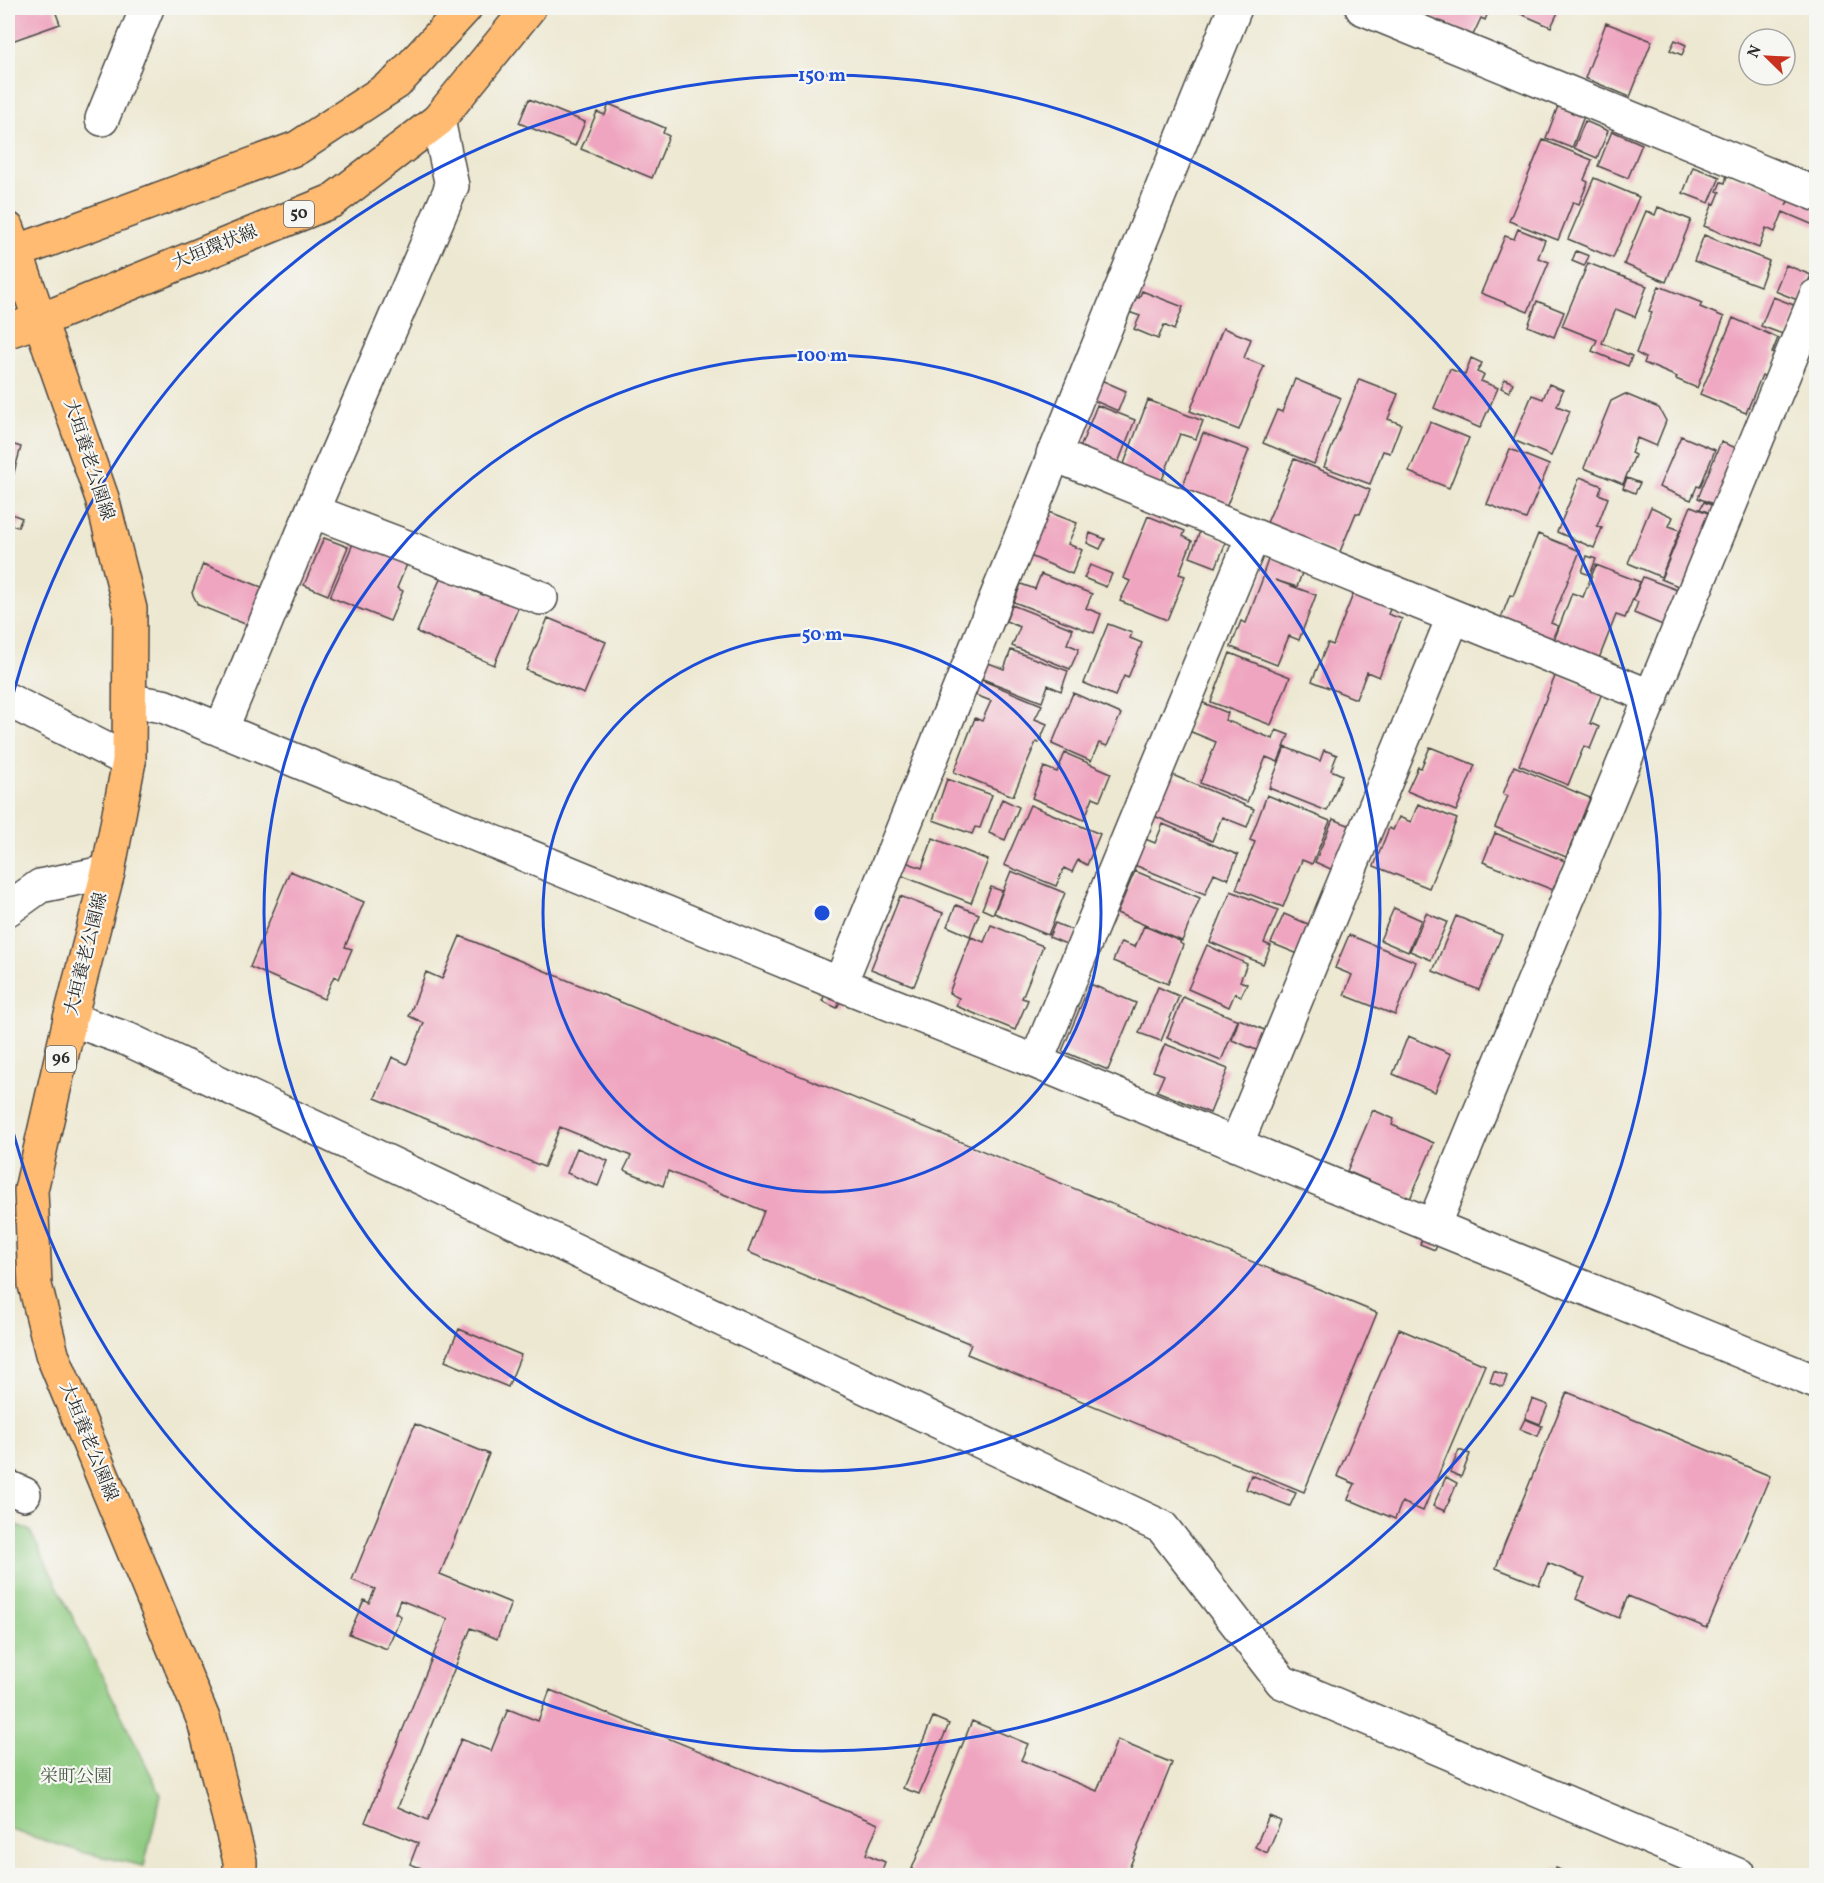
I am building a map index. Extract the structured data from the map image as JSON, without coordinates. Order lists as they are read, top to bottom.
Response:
{
  "streets": {
    "main road": [
      "50",
      "大垣環状線",
      "大垣養老公園線",
      "96"
    ]
  },
  "crossings": [
    ["大垣環状線", "大垣養老公園線"]
  ],
  "parks": ["栄町公園"],
  "north": "top left",
  "rings": ["150 m", "100 m", "50 m"]
}
